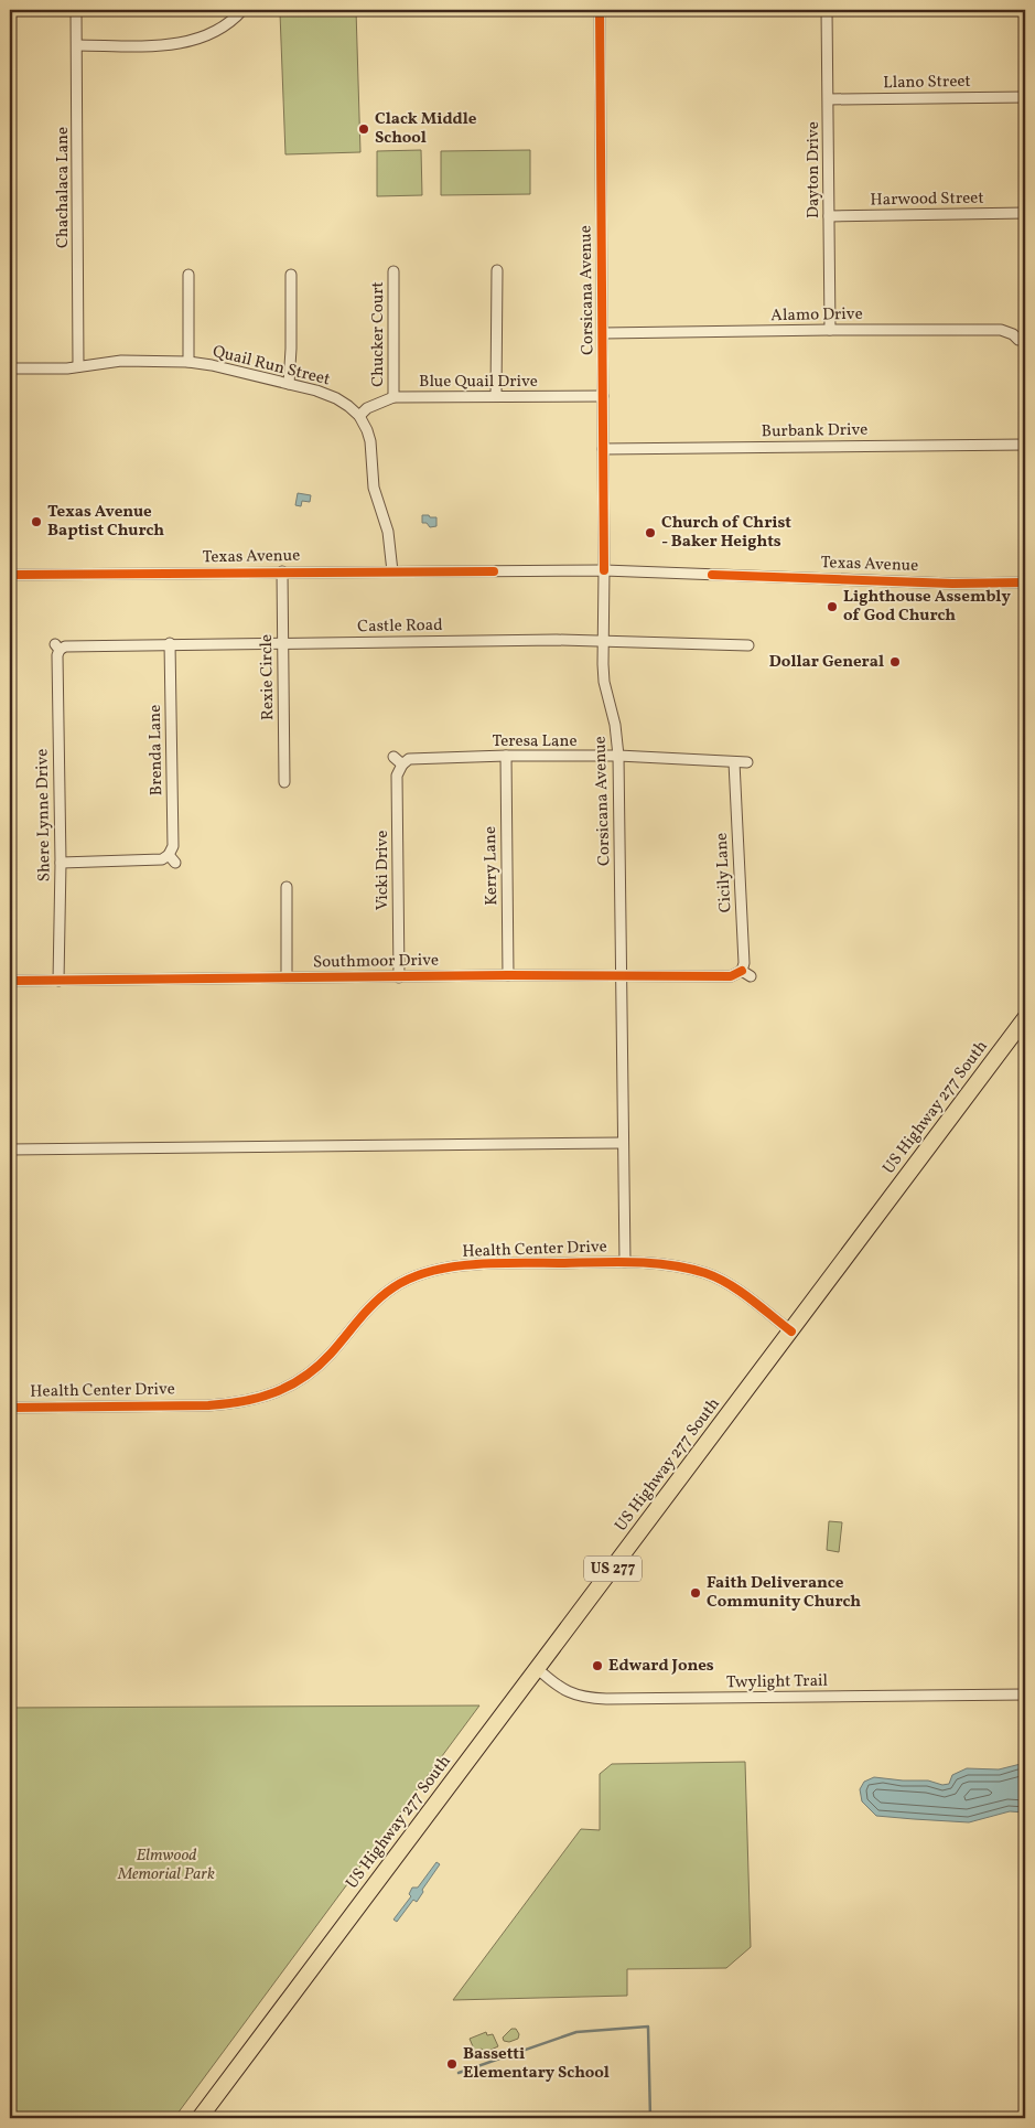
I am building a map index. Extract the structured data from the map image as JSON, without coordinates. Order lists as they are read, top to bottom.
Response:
{
  "streets": {
    "highway": ["US Highway 277 South", "US 277"],
    "street": [
      "Llano Street",
      "Dayton Drive",
      "Chachalaca Lane",
      "Harwood Street",
      "Corsicana Avenue",
      "Alamo Drive",
      "Chucker Court",
      "Quail Run Street",
      "Blue Quail Drive",
      "Burbank Drive",
      "Texas Avenue",
      "Castle Road",
      "Rexie Circle",
      "Teresa Lane",
      "Brenda Lane",
      "Shere Lynne Drive",
      "Kerry Lane",
      "Vicki Drive",
      "Cicily Lane",
      "Southmoor Drive",
      "Health Center Drive",
      "Twylight Trail"
    ]
  },
  "crossings": [
    ["Llano Street", "Dayton Drive"],
    ["Dayton Drive", "Harwood Street"],
    ["Dayton Drive", "Alamo Drive"],
    ["Chachalaca Lane", "Quail Run Street"],
    ["Corsicana Avenue", "Alamo Drive"],
    ["Corsicana Avenue", "Blue Quail Drive"],
    ["Corsicana Avenue", "Burbank Drive"],
    ["Corsicana Avenue", "Texas Avenue"],
    ["Corsicana Avenue", "Castle Road"],
    ["Corsicana Avenue", "Teresa Lane"],
    ["Corsicana Avenue", "Southmoor Drive"],
    ["Corsicana Avenue", "Health Center Drive"],
    ["Chucker Court", "Blue Quail Drive"],
    ["Quail Run Street", "Blue Quail Drive"],
    ["Quail Run Street", "Texas Avenue"],
    ["Texas Avenue", "Rexie Circle"],
    ["Castle Road", "Rexie Circle"],
    ["Castle Road", "Brenda Lane"],
    ["Castle Road", "Shere Lynne Drive"],
    ["Teresa Lane", "Kerry Lane"],
    ["Teresa Lane", "Vicki Drive"],
    ["Teresa Lane", "Cicily Lane"],
    ["Brenda Lane", "Shere Lynne Drive"],
    ["Shere Lynne Drive", "Southmoor Drive"],
    ["Kerry Lane", "Southmoor Drive"],
    ["Vicki Drive", "Southmoor Drive"],
    ["Cicily Lane", "Southmoor Drive"],
    ["US Highway 277 South", "Health Center Drive"],
    ["US Highway 277 South", "Twylight Trail"]
  ],
  "parks": ["Elmwood Memorial Park"],
  "places": [
    "Clack Middle School",
    "Texas Avenue Baptist Church",
    "Church of Christ - Baker Heights",
    "Lighthouse Assembly of God Church",
    "Dollar General",
    "Faith Deliverance Community Church",
    "Edward Jones",
    "Bassetti Elementary School"
  ]
}
